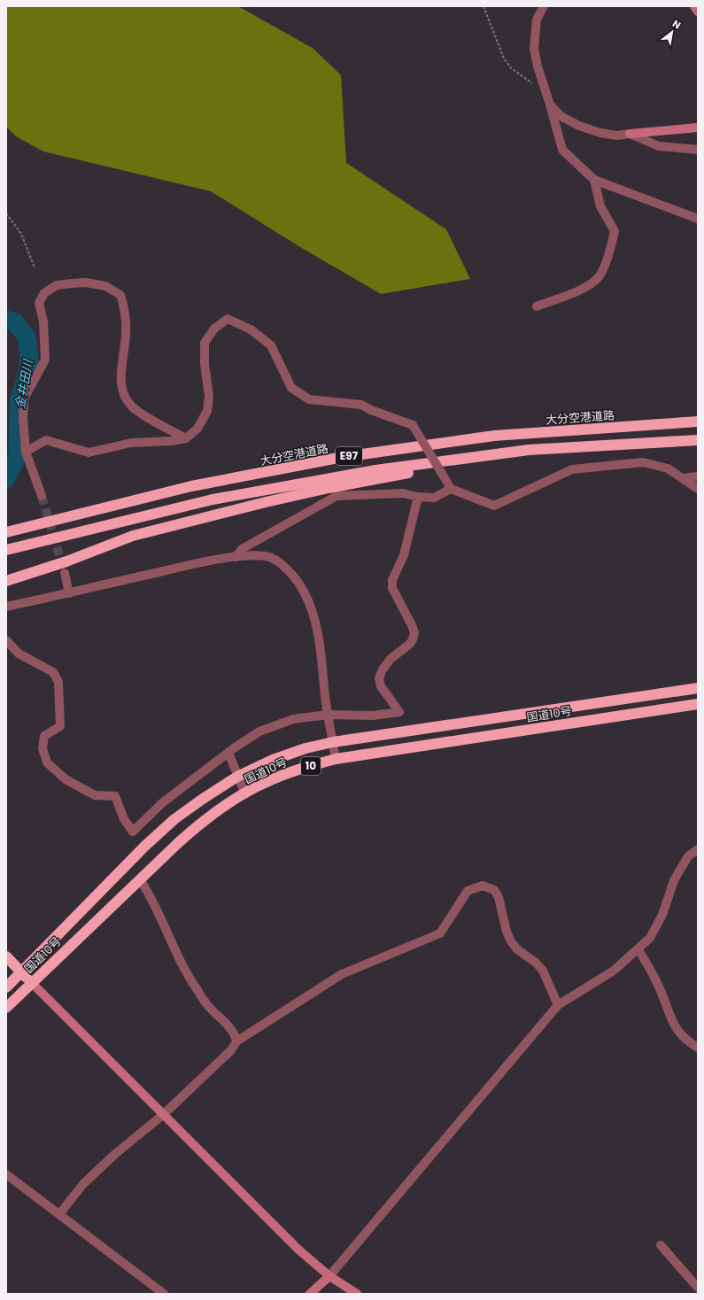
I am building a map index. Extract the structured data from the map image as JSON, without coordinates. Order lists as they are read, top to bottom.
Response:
{
  "streets": {
    "highway": [
      "大分空港道路",
      "E97",
      "国道10号",
      "10"
    ]
  },
  "water": ["金井田川"],
  "north": "top right"
}
